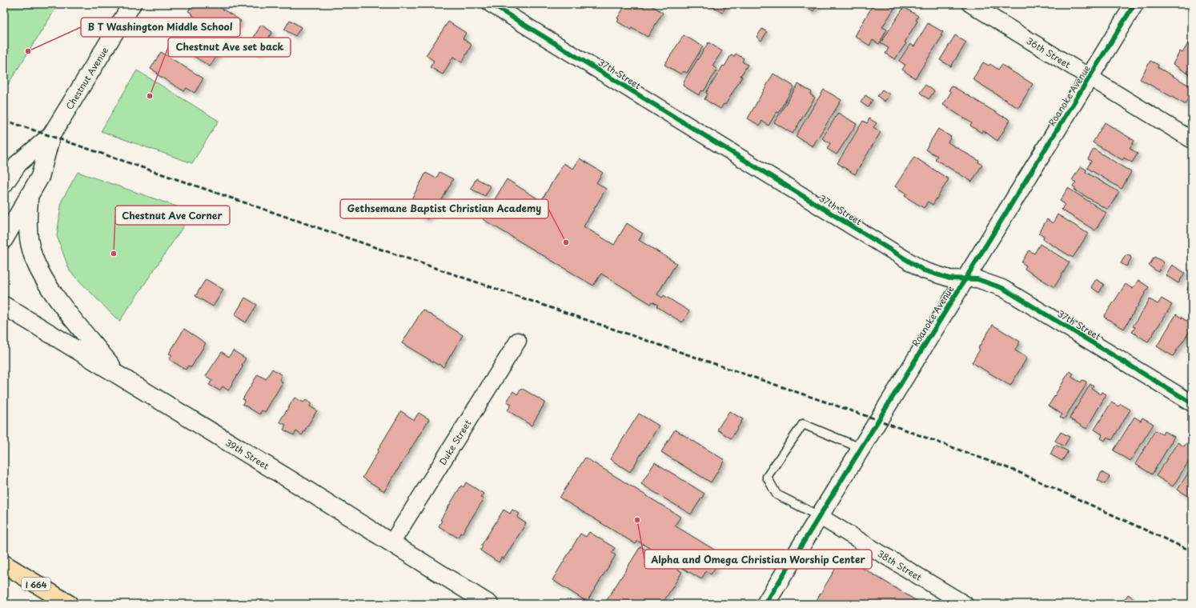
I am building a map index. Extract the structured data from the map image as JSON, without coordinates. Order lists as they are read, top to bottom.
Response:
{
  "streets": {
    "highway": ["I 664"],
    "main road": ["Chestnut Avenue", "Roanoke Avenue", "39th Street"],
    "street": [
      "36th Street",
      "37th Street",
      "Duke Street",
      "38th Street"
    ]
  },
  "crossings": [
    ["36th Street", "Roanoke Avenue"],
    ["37th Street", "Roanoke Avenue"],
    ["Roanoke Avenue", "38th Street"],
    ["Duke Street", "39th Street"]
  ],
  "places": [
    "B T Washington Middle School",
    "Chestnut Ave set back",
    "Gethsemane Baptist Christian Academy",
    "Chestnut Ave Corner",
    "Alpha and Omega Christian Worship Center"
  ]
}
